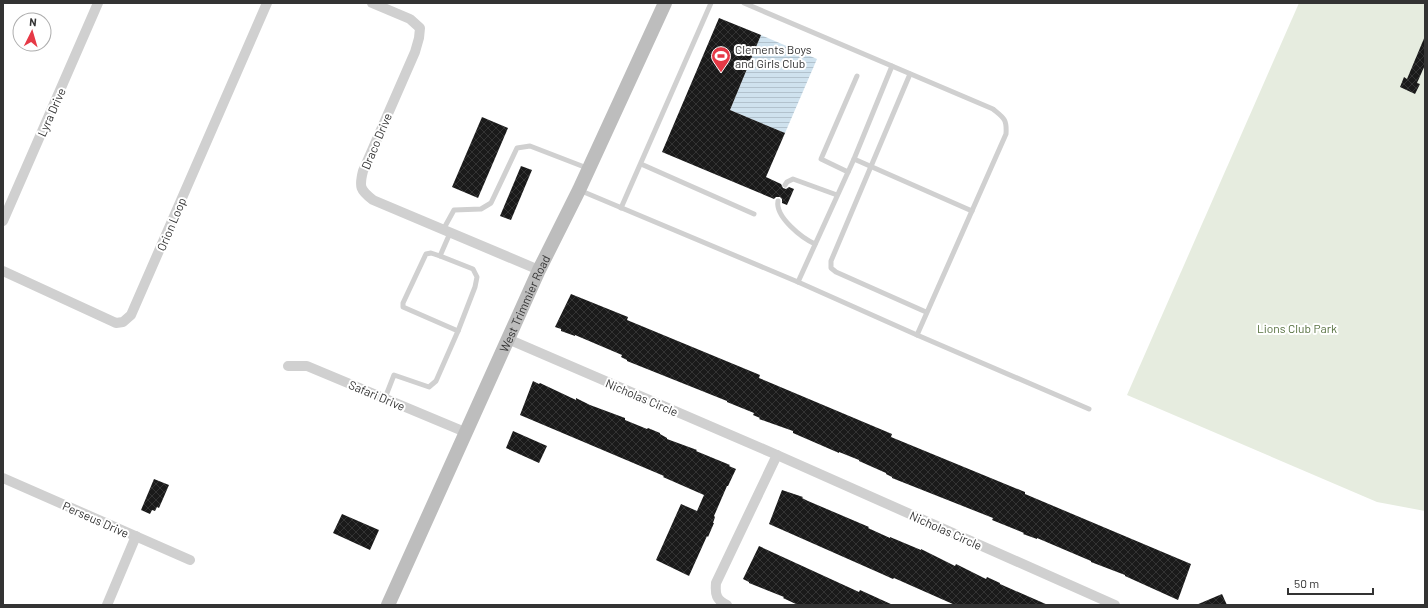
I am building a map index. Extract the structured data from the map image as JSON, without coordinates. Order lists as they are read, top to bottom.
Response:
{
  "streets": {
    "main road": ["West Trimmier Road"],
    "street": [
      "Lyra Drive",
      "Draco Drive",
      "Orion Loop",
      "Safari Drive",
      "Nicholas Circle",
      "Perseus Drive"
    ]
  },
  "crossings": [
    ["Draco Drive", "West Trimmier Road"],
    ["West Trimmier Road", "Safari Drive"],
    ["West Trimmier Road", "Nicholas Circle"]
  ],
  "parks": ["Lions Club Park"],
  "places": {
    "sports": ["Clements Boys and Girls Club"]
  },
  "scale_bar": "50 m",
  "north": "top"
}
